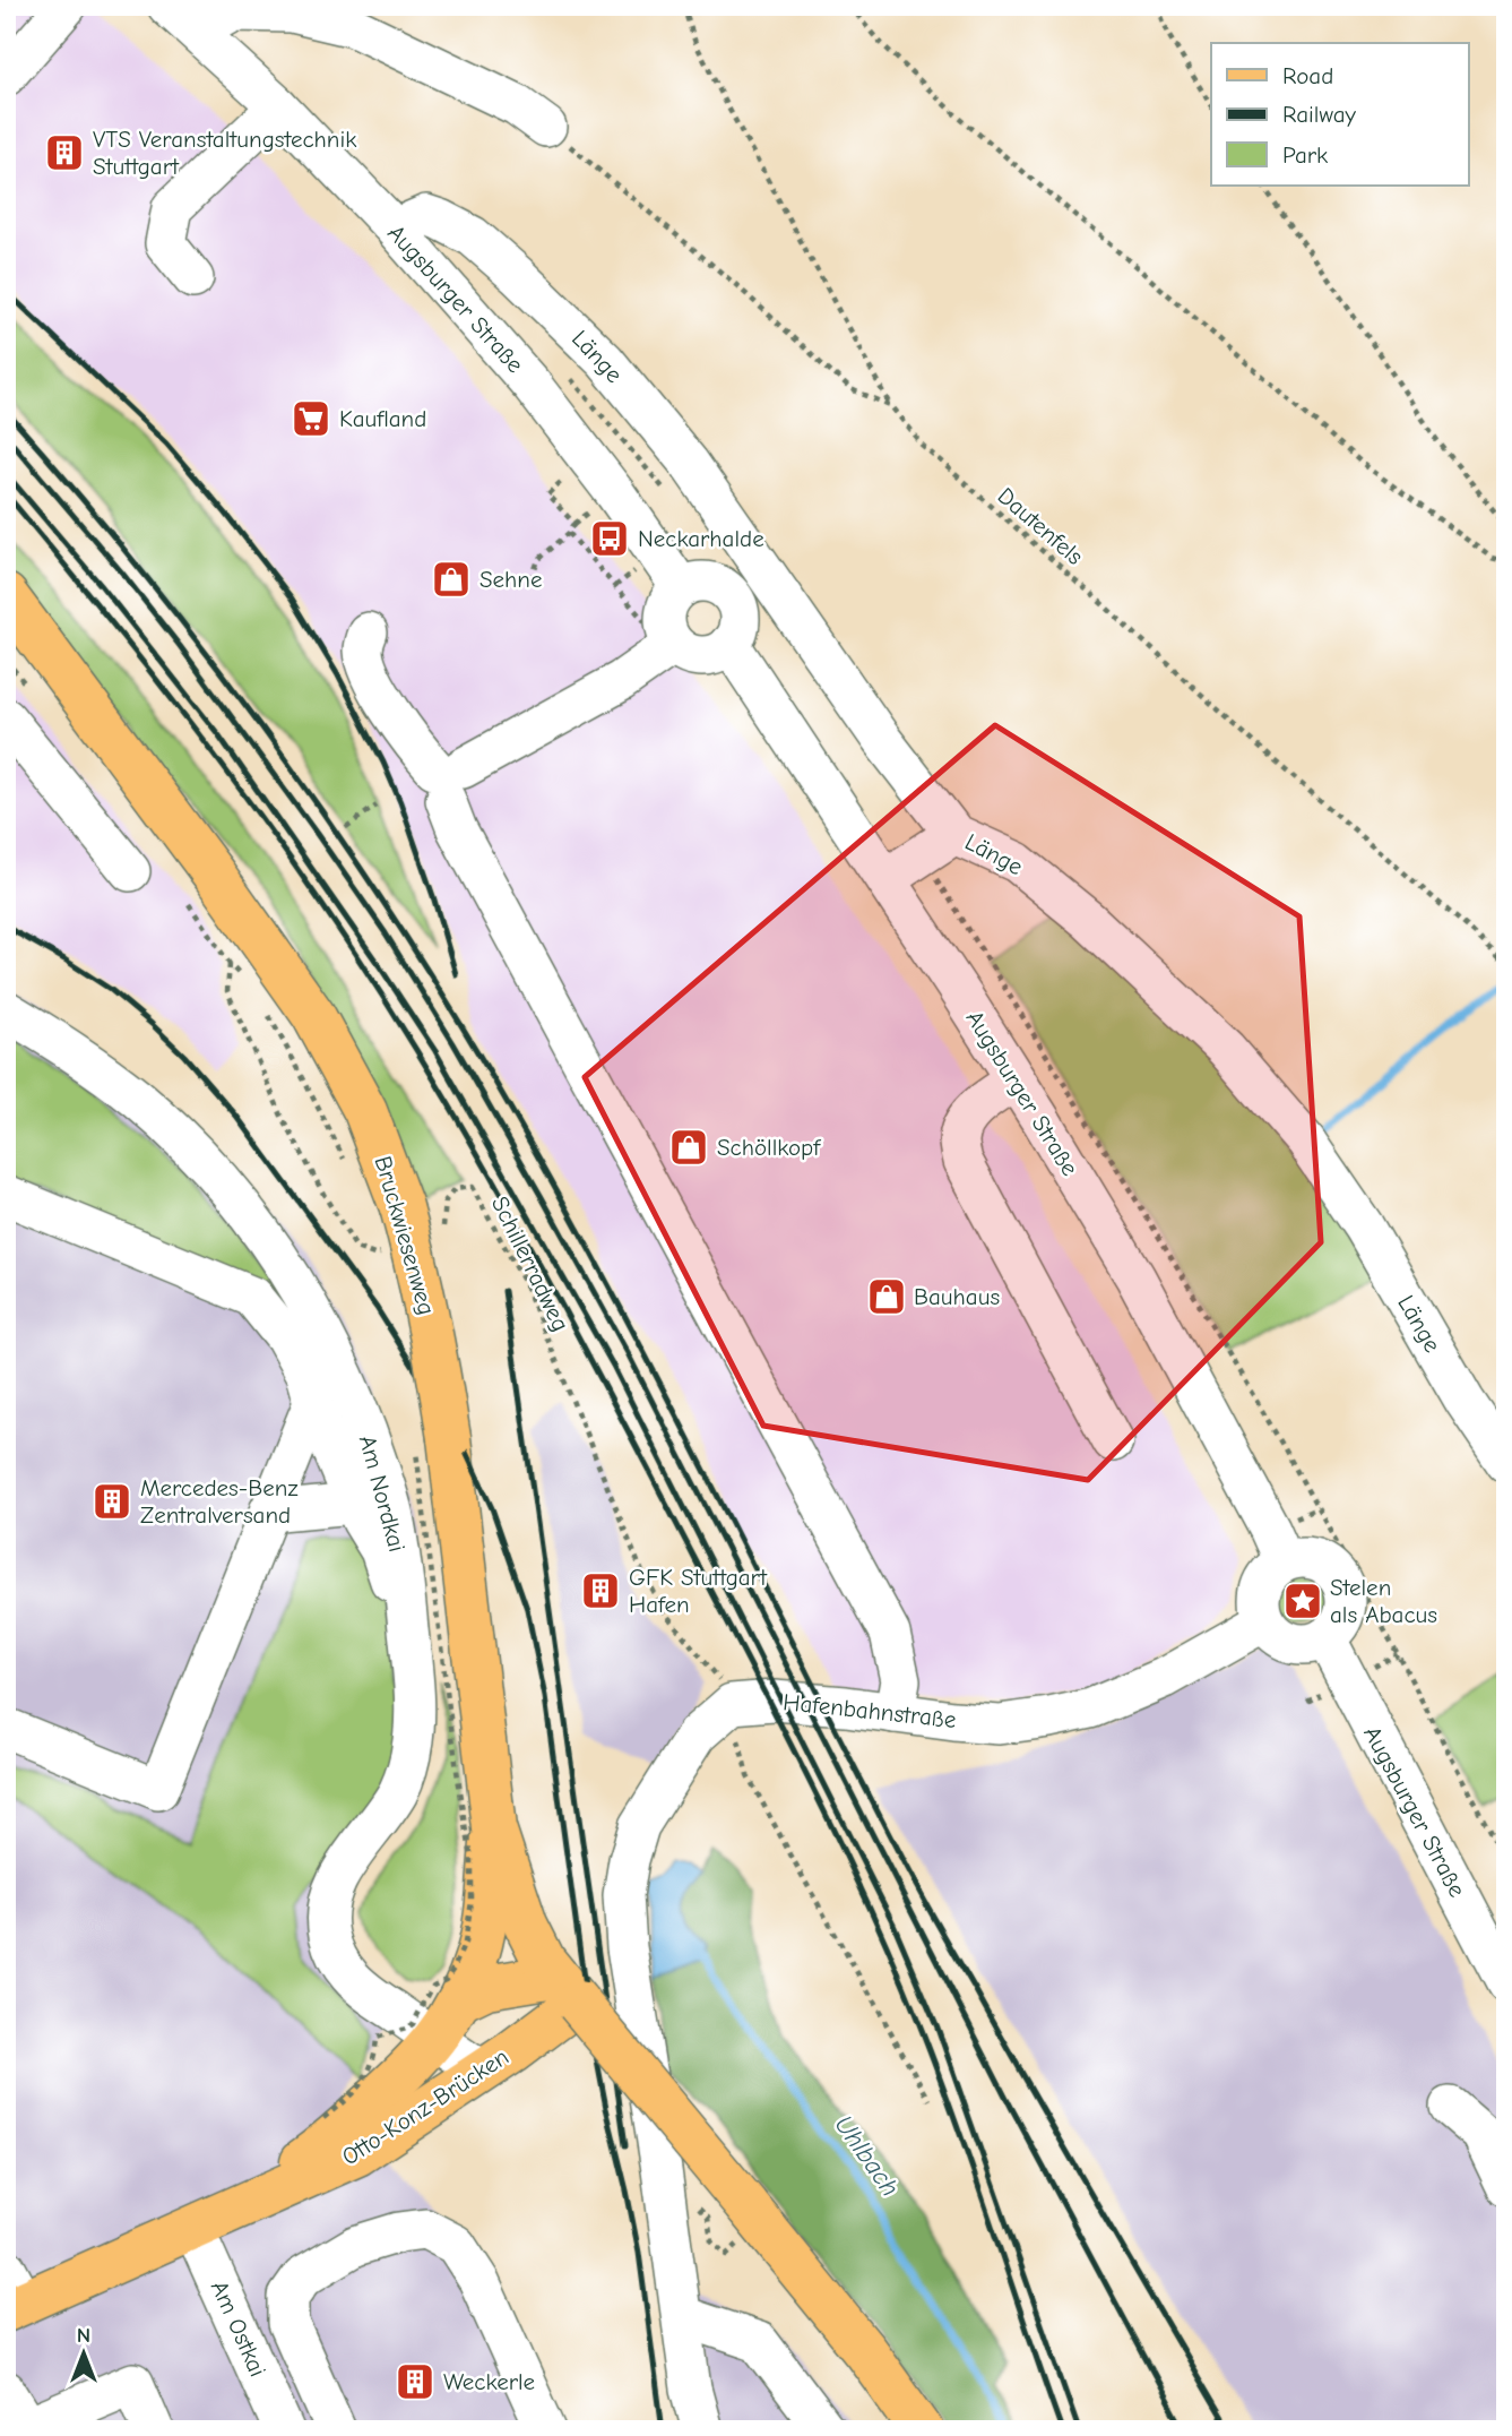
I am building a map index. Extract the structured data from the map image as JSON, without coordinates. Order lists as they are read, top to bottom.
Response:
{
  "streets": {
    "main road": ["Bruckwiesenweg", "Otto-Konz-Brücken"],
    "street": [
      "Augsburger Straße",
      "Länge",
      "Am Nordkai",
      "Hafenbahnstraße",
      "Am Ostkai"
    ],
    "path": ["Dautenfels", "Schillerradweg"]
  },
  "crossings": [
    ["Augsburger Straße", "Länge"],
    ["Augsburger Straße", "Hafenbahnstraße"],
    ["Bruckwiesenweg", "Otto-Konz-Brücken"],
    ["Am Nordkai", "Otto-Konz-Brücken"],
    ["Otto-Konz-Brücken", "Am Ostkai"]
  ],
  "water": ["Uhlbach"],
  "places": {
    "building": [
      "VTS Veranstaltungstechnik Stuttgart",
      "Mercedes-Benz Zentralversand",
      "GFK Stuttgart Hafen",
      "Weckerle"
    ],
    "supermarket": ["Kaufland"],
    "bus stop": ["Neckarhalde"],
    "shop": ["Sehne", "Schöllkopf", "Bauhaus"],
    "place": ["Stelen als Abacus"]
  },
  "legend": ["Road", "Railway", "Park"],
  "north": "top"
}
